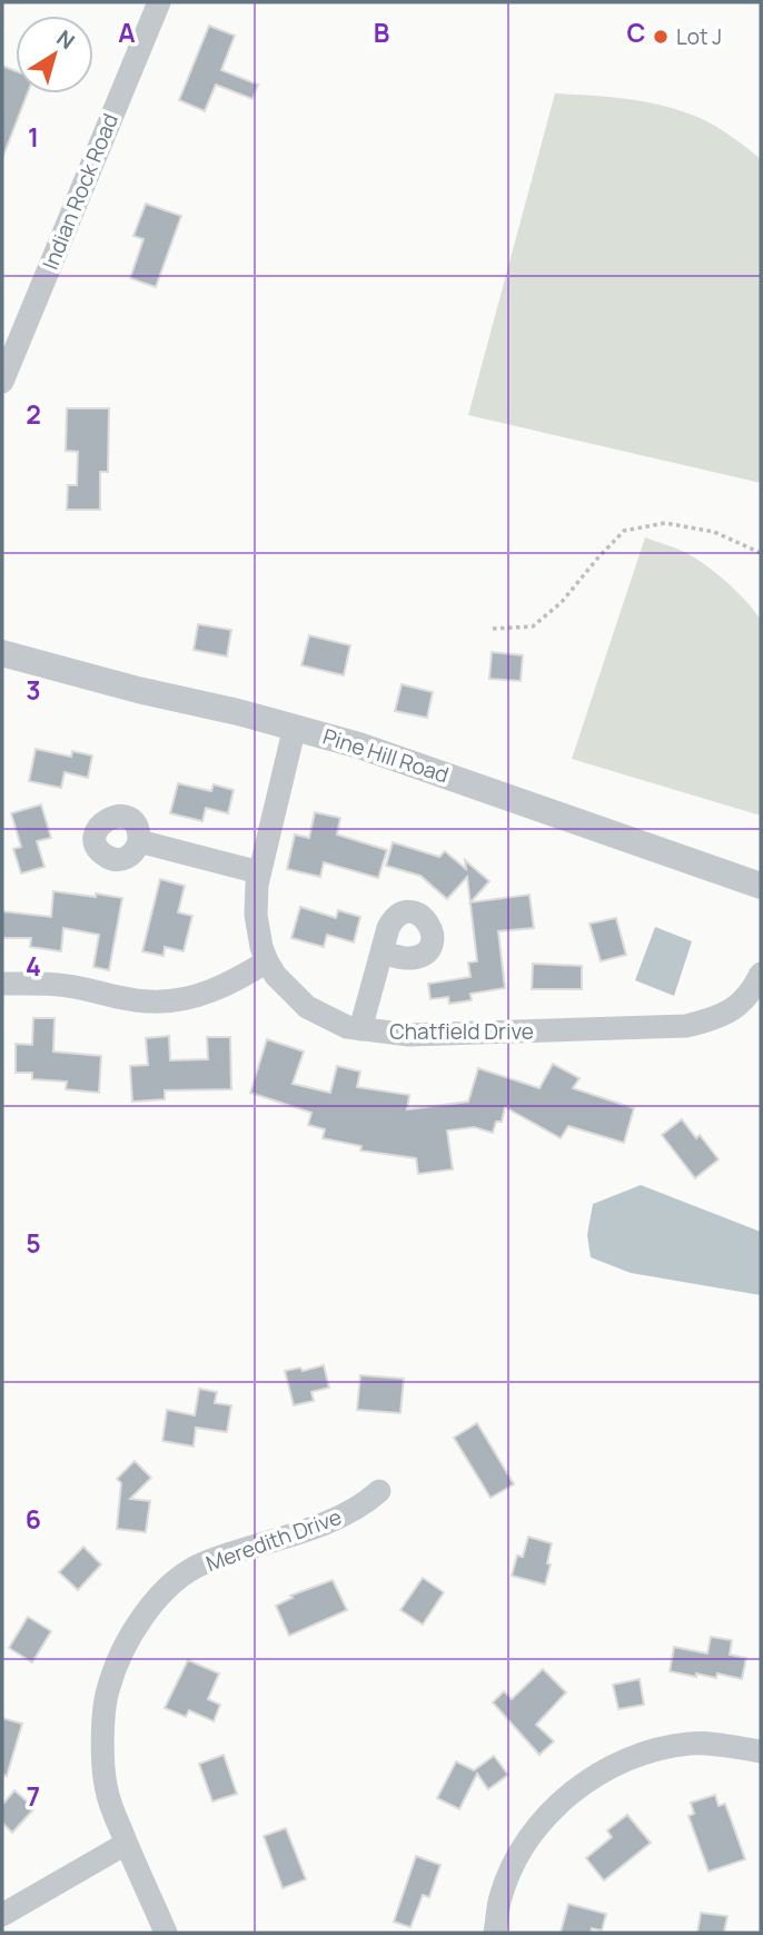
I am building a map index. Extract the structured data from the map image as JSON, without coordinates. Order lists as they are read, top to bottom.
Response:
{
  "streets": {
    "street": [
      "Indian Rock Road",
      "Pine Hill Road",
      "Chatfield Drive",
      "Meredith Drive"
    ]
  },
  "crossings": [
    ["Pine Hill Road", "Chatfield Drive"]
  ],
  "places": ["Lot J"],
  "north": "top right",
  "grid": {
    "columns": ["A", "B", "C"],
    "rows": [
      "1",
      "2",
      "3",
      "4",
      "5",
      "6",
      "7"
    ]
  }
}
